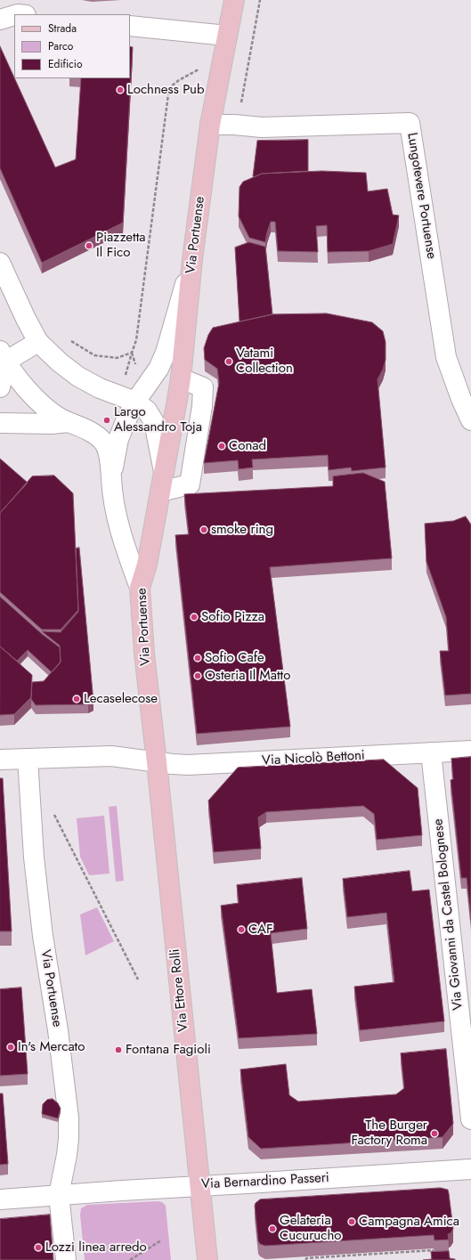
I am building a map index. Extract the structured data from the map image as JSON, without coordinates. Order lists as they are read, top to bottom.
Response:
{
  "streets": {
    "main road": ["Via Portuense", "Via Ettore Rolli"],
    "street": [
      "Lungotevere Portuense",
      "Via Nicolò Bettoni",
      "Via Giovanni da Castel Bolognese",
      "Via Bernardino Passeri"
    ]
  },
  "crossings": [
    ["Lungotevere Portuense", "Via Portuense"],
    ["Via Portuense", "Via Nicolò Bettoni"],
    ["Via Portuense", "Via Ettore Rolli"],
    ["Via Portuense", "Via Bernardino Passeri"],
    ["Via Nicolò Bettoni", "Via Giovanni da Castel Bolognese"],
    ["Via Nicolò Bettoni", "Via Ettore Rolli"],
    ["Via Ettore Rolli", "Via Bernardino Passeri"]
  ],
  "places": [
    "Lochness Pub",
    "Piazzetta Il Fico",
    "Vatami Collection",
    "Largo Alessandro Toja",
    "Conad",
    "smoke ring",
    "Sofio Pizza",
    "Sofio Cafe",
    "Osteria Il Matto",
    "Lecaselecose",
    "CAF",
    "In's Mercato",
    "Fontana Fagioli",
    "The Burger Factory Roma",
    "Campagna Amica",
    "Gelateria Cucurucho",
    "Lozzi linea arredo"
  ],
  "legend": ["Strada", "Parco", "Edificio"]
}
